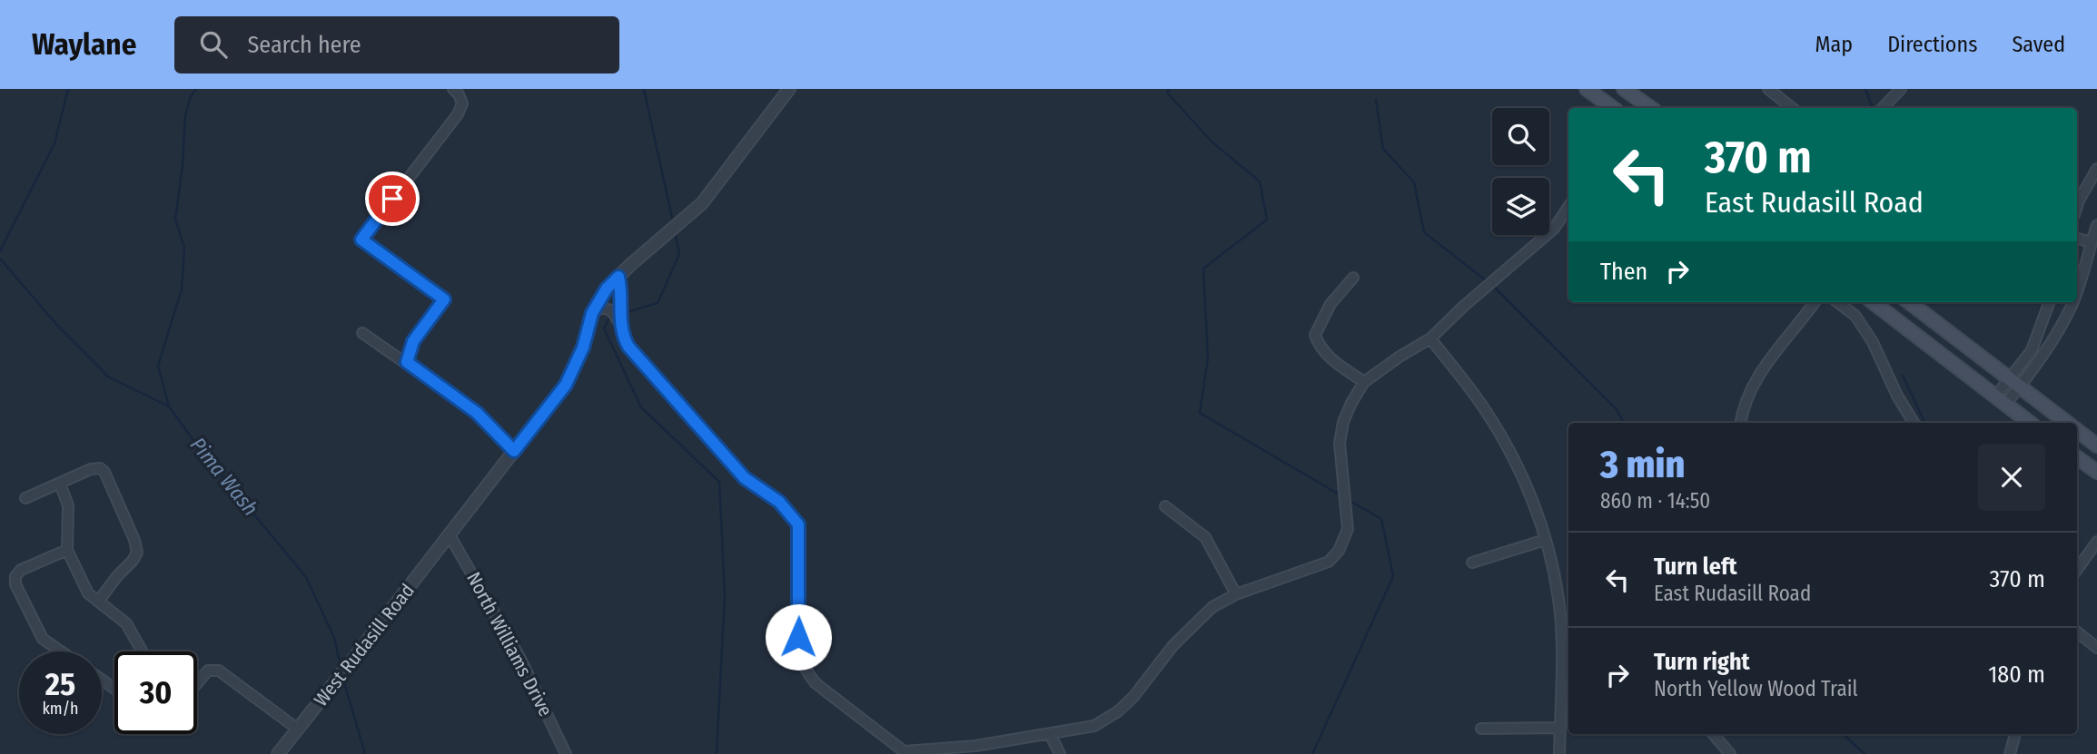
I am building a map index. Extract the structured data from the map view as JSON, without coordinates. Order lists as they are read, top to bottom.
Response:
{
  "streets": {
    "street": ["North Williams Drive", "West Rudasill Road"]
  },
  "crossings": [
    ["North Williams Drive", "West Rudasill Road"]
  ],
  "water": ["Pima Wash"],
  "page": {
    "header": "Waylane",
    "search": "Search here",
    "nav": ["Map", "Directions", "Saved"],
    "turn": ["370 m", "East Rudasill Road"],
    "then": "Then",
    "heading": ["3 min", "860 m · 14:50"],
    "list": [
      {
        "name": "Turn left",
        "note": "East Rudasill Road",
        "value": "370 m"
      },
      {
        "name": "Turn right",
        "note": "North Yellow Wood Trail",
        "value": "180 m"
      }
    ],
    "speed": "25 km/h",
    "limit": "30"
  }
}
